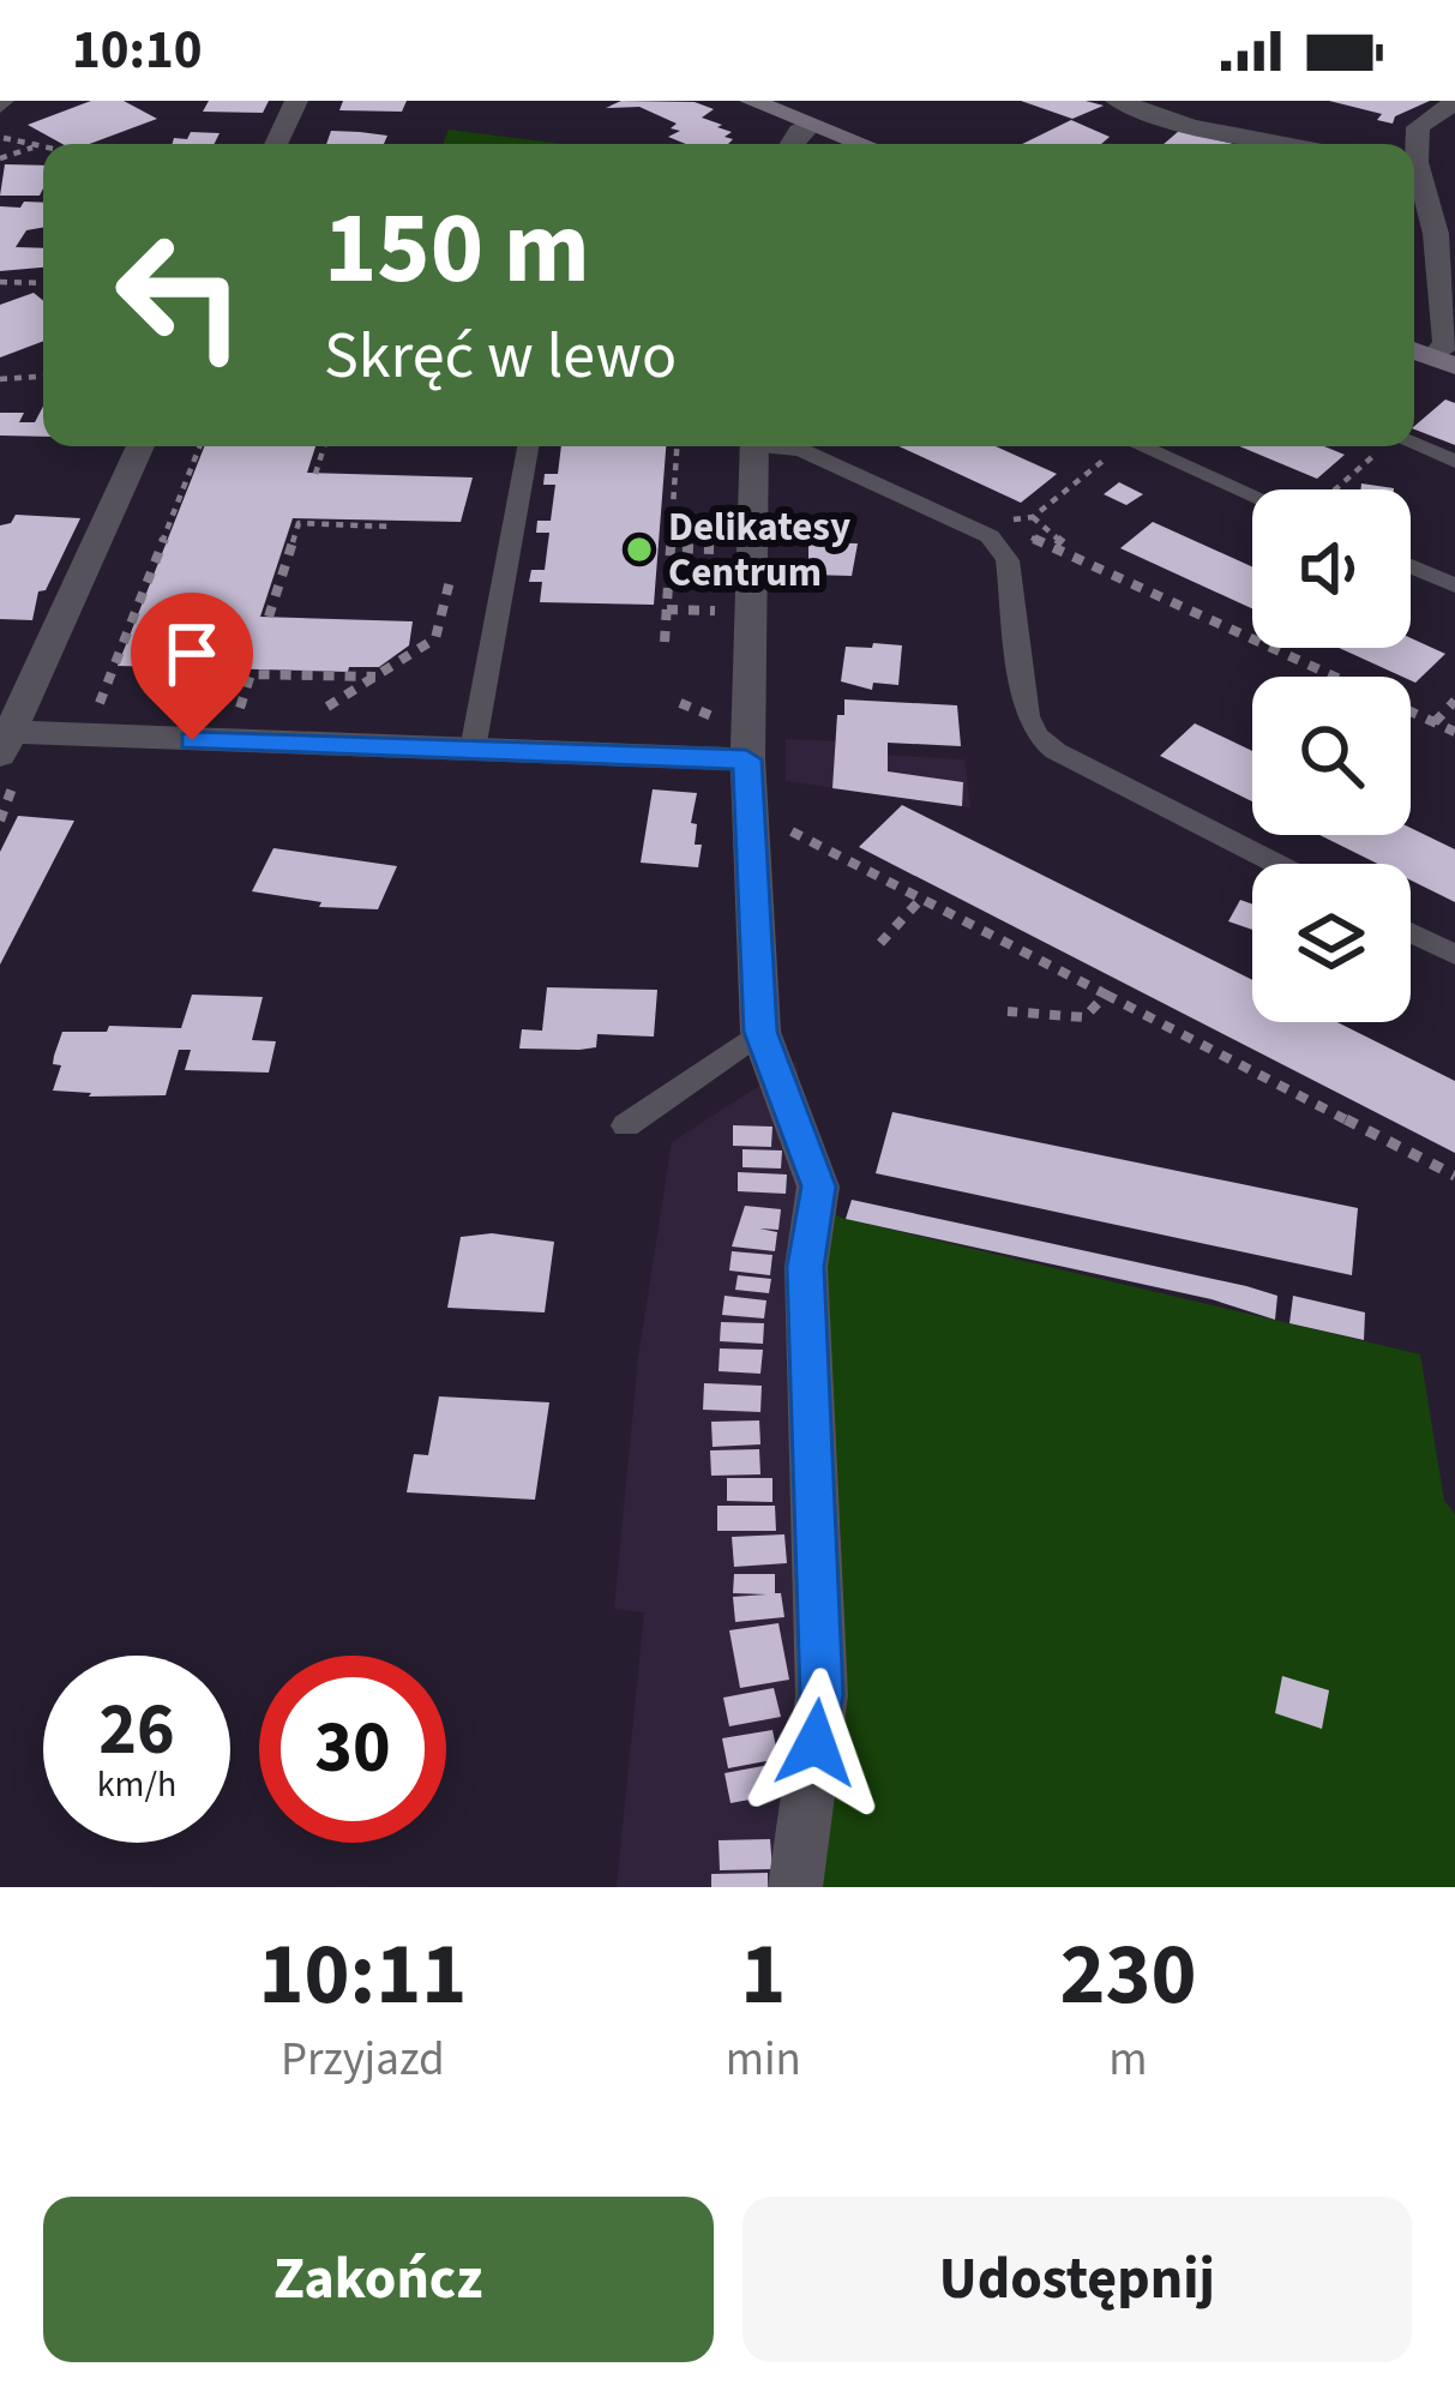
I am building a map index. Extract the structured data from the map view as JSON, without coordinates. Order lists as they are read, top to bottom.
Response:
{
  "places": ["Delikatesy Centrum"],
  "page": {
    "status": "10:10",
    "turn": ["150 m", "Skręć w lewo"],
    "speed": "26 km/h",
    "limit": "30",
    "eta": [
      "10:11",
      "Przyjazd",
      "1",
      "min",
      "230",
      "m"
    ],
    "buttons": ["Zakończ", "Udostępnij"]
  }
}
